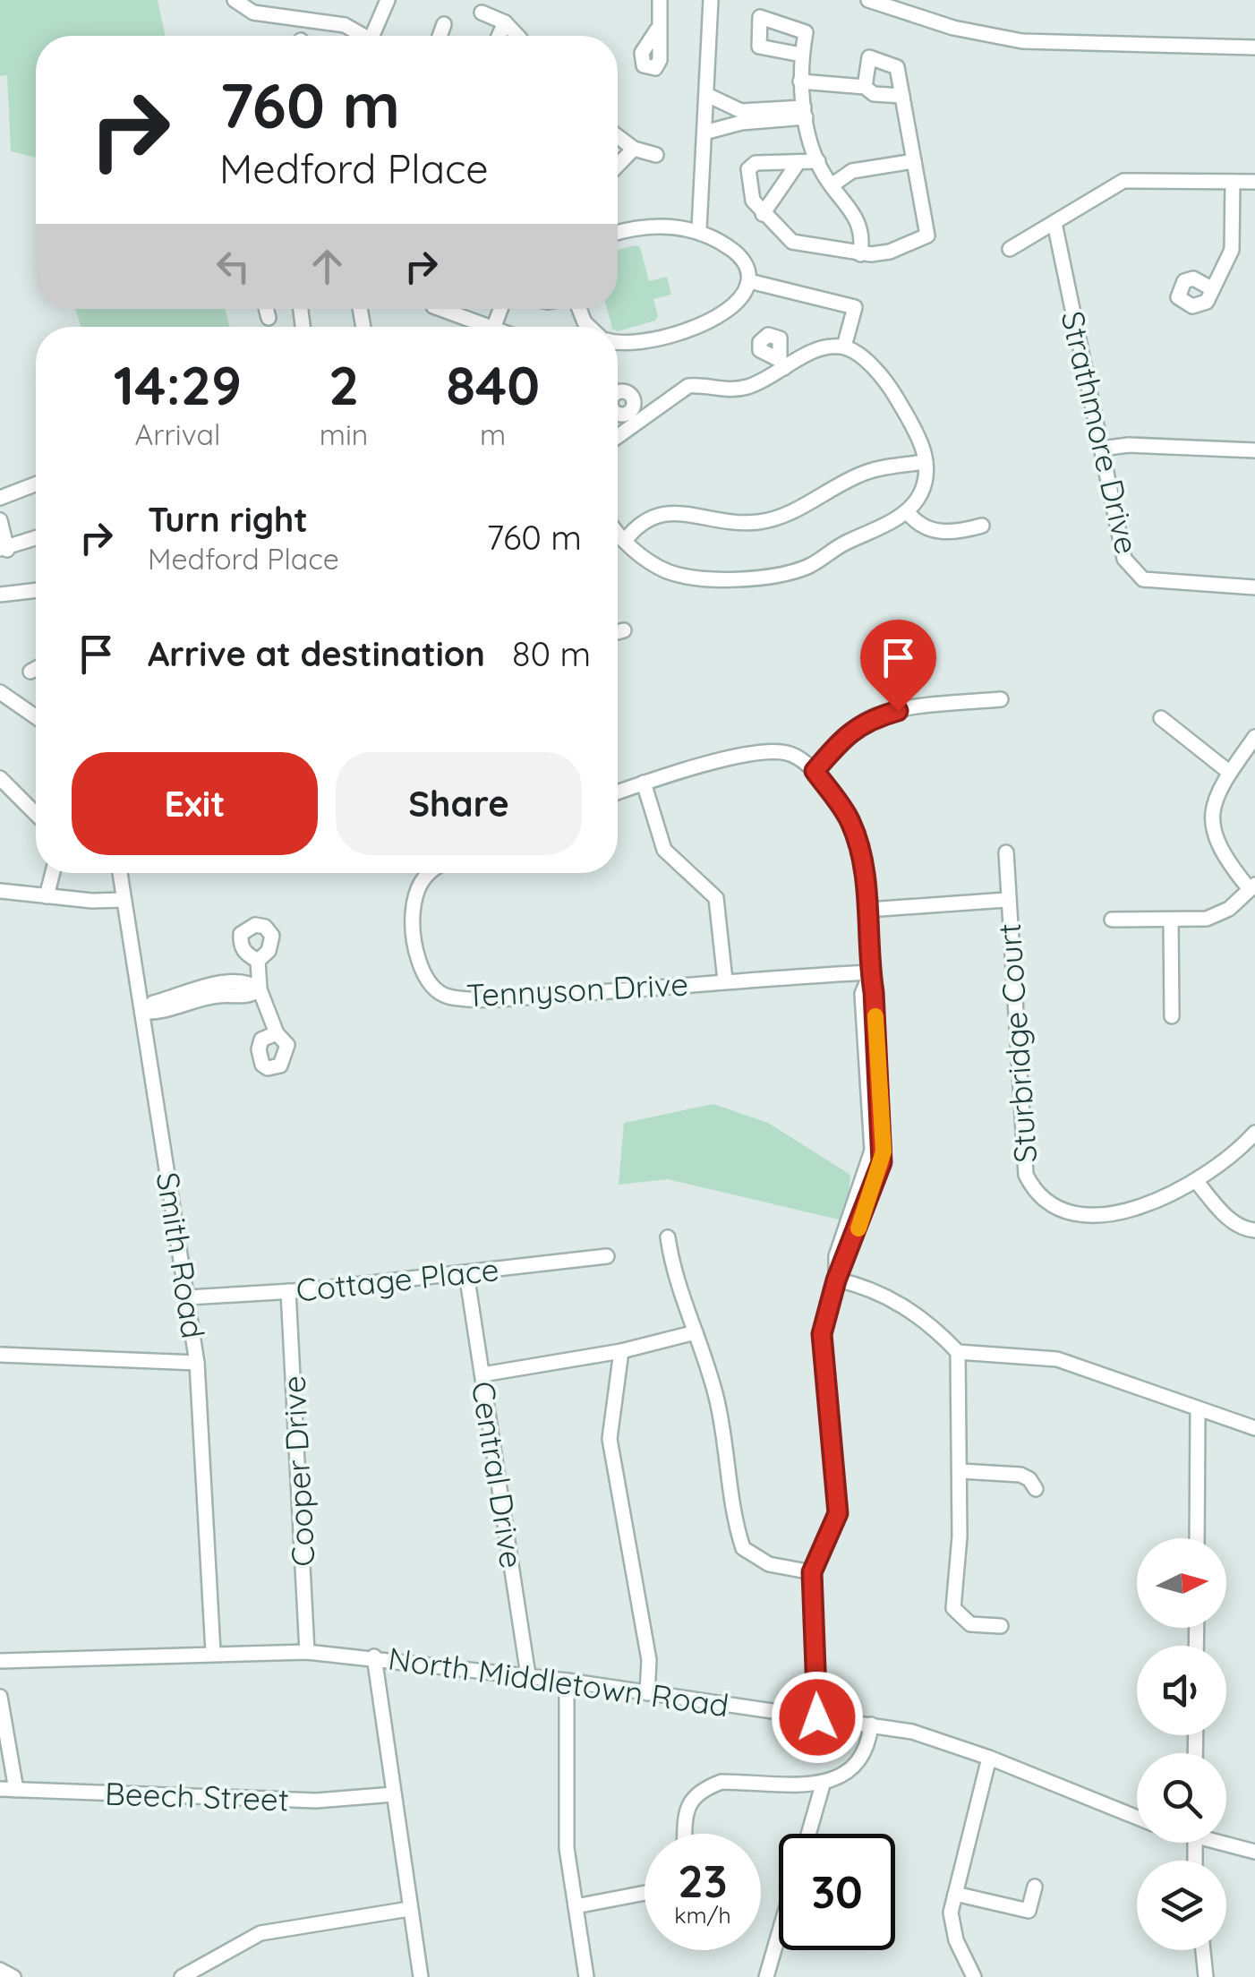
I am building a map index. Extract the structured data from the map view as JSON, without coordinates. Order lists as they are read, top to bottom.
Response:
{
  "streets": {
    "street": [
      "Strathmore Drive",
      "Tennyson Drive",
      "Sturbridge Court",
      "Smith Road",
      "Cottage Place",
      "Cooper Drive",
      "Central Drive",
      "North Middletown Road",
      "Beech Street"
    ]
  },
  "crossings": [
    ["Smith Road", "Cottage Place"],
    ["Smith Road", "North Middletown Road"],
    ["Cottage Place", "Cooper Drive"],
    ["Cottage Place", "Central Drive"],
    ["Cooper Drive", "North Middletown Road"],
    ["Central Drive", "North Middletown Road"]
  ],
  "north": "right",
  "page": {
    "turn": ["760 m", "Medford Place"],
    "eta": [
      "14:29",
      "Arrival",
      "2",
      "min",
      "840",
      "m"
    ],
    "list": [
      {
        "name": "Turn right",
        "note": "Medford Place",
        "value": "760 m"
      },
      {
        "name": "Arrive at destination",
        "value": "80 m"
      }
    ],
    "buttons": ["Exit", "Share"],
    "speed": "23 km/h",
    "limit": "30"
  }
}
